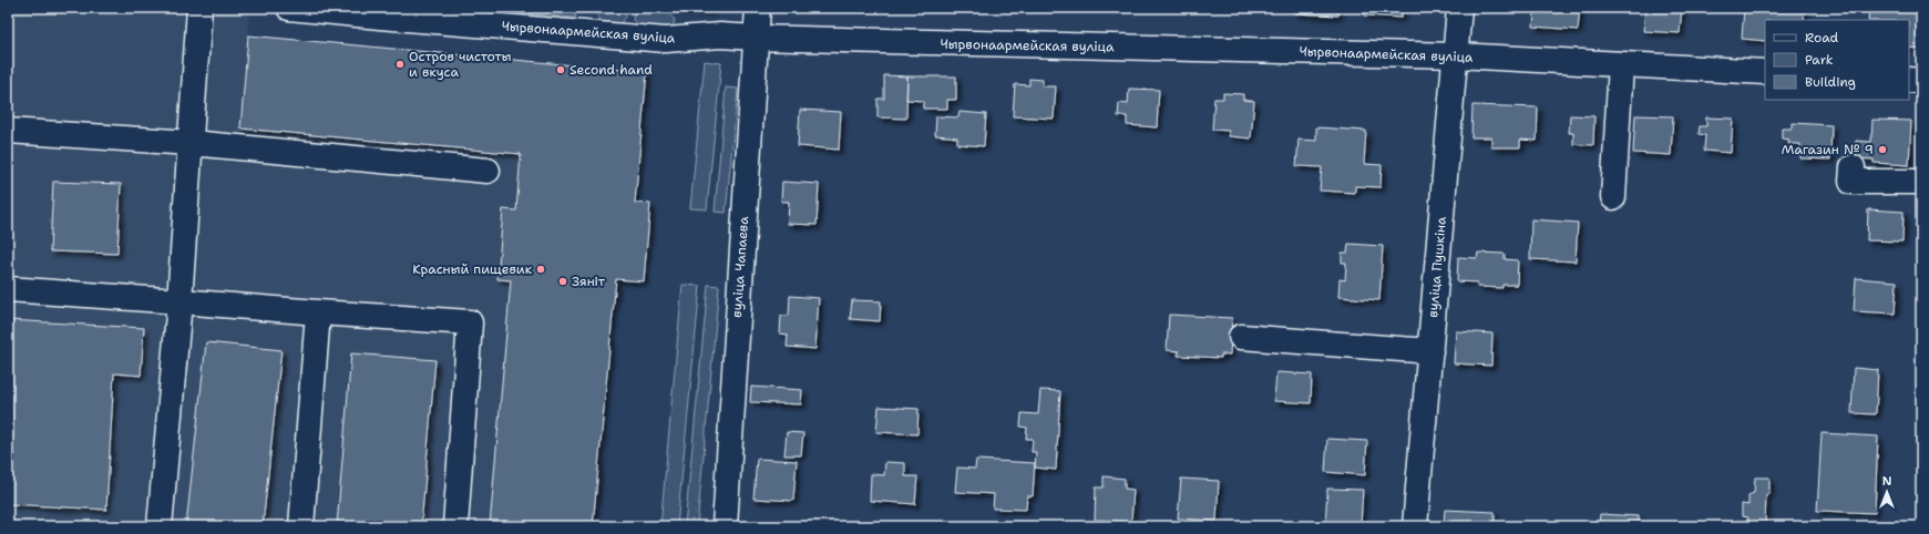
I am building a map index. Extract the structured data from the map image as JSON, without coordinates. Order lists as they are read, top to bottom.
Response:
{
  "streets": {
    "main road": ["Чырвонаармейская вуліца", "вуліца Чапаева", "вуліца Пушкіна"]
  },
  "crossings": [
    ["Чырвонаармейская вуліца", "вуліца Чапаева"],
    ["Чырвонаармейская вуліца", "вуліца Пушкіна"]
  ],
  "places": [
    "Остров чистоты и вкуса",
    "Second hand",
    "Магазин № 9",
    "Красный пищевик",
    "Зяніт"
  ],
  "legend": ["Road", "Park", "Building"],
  "north": "top"
}
